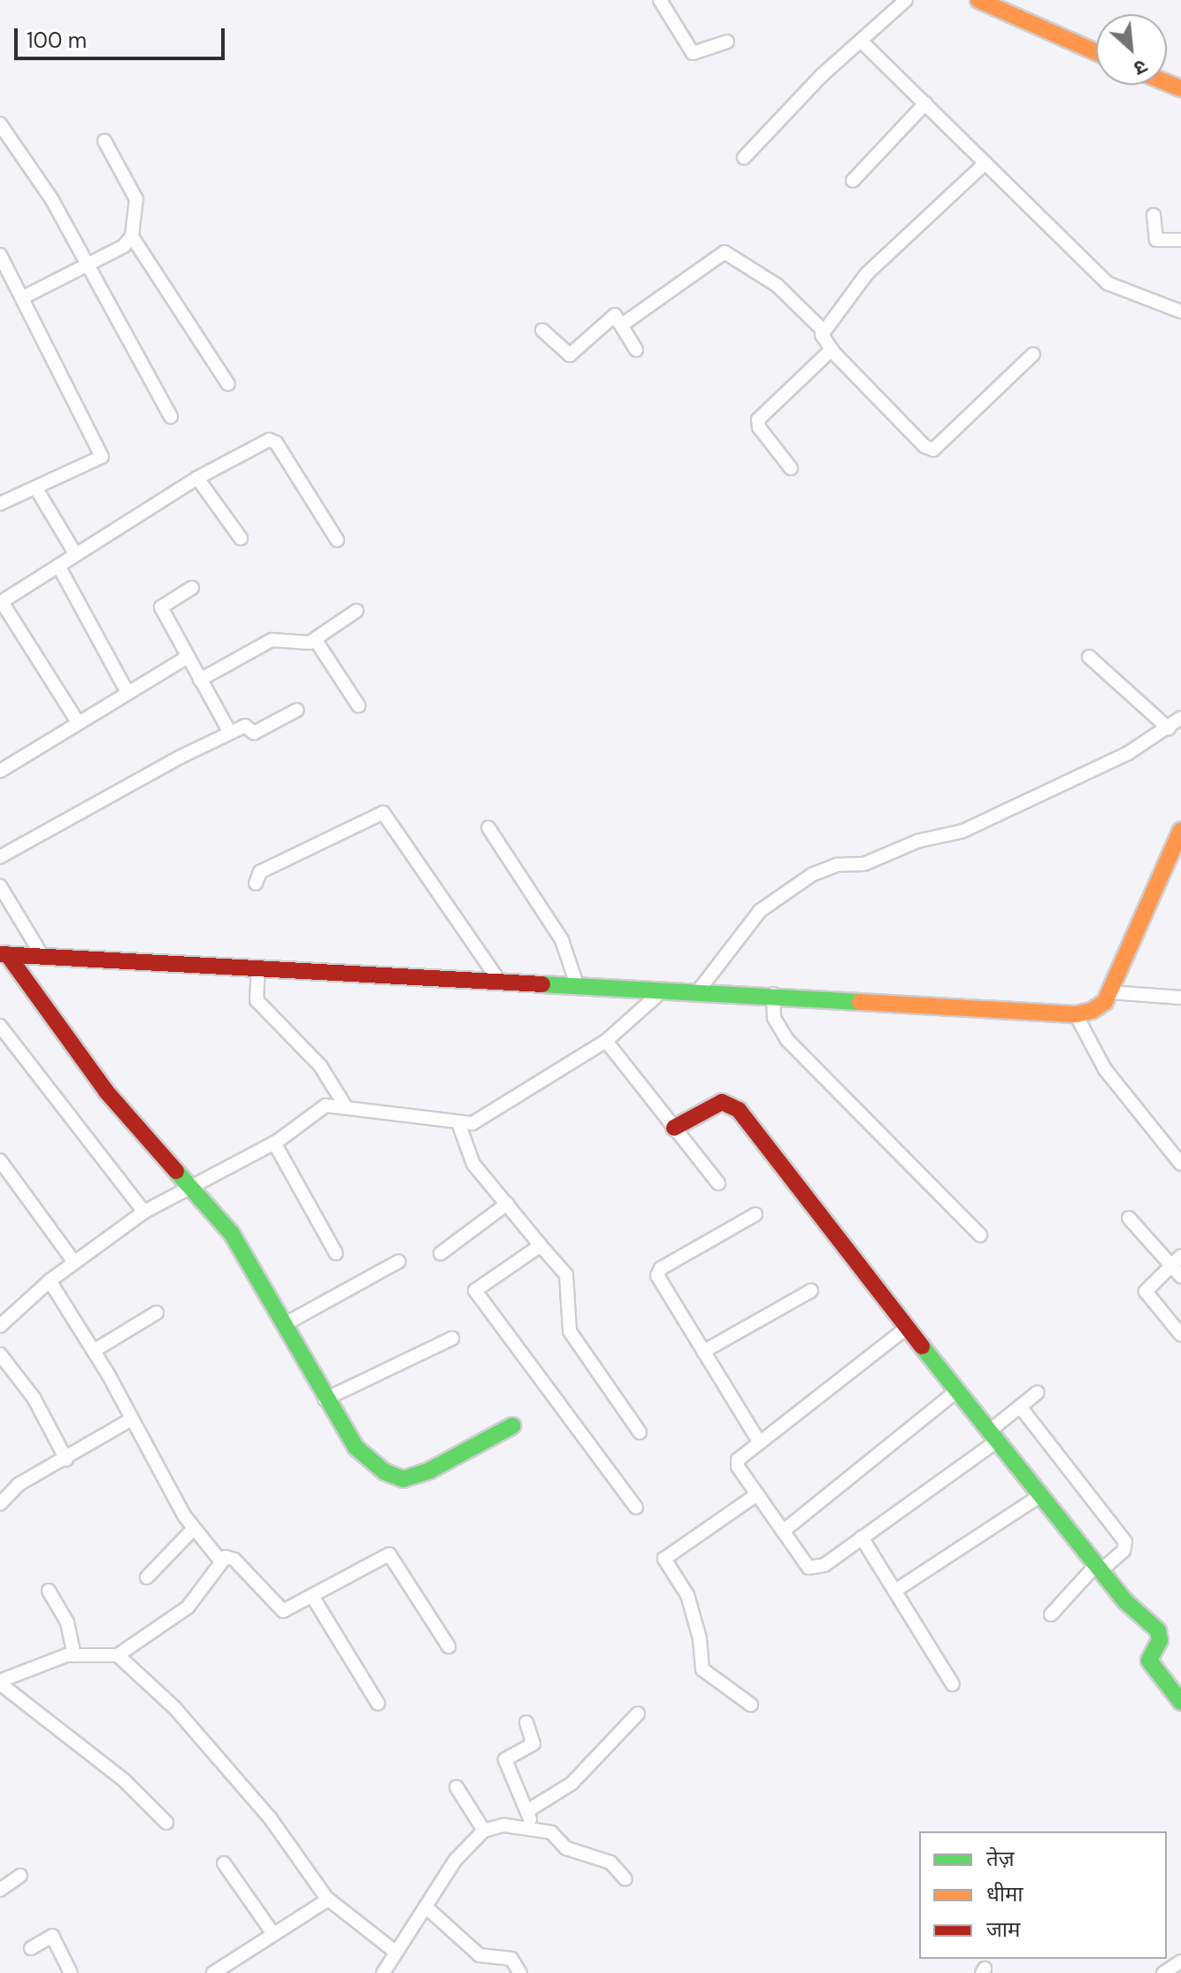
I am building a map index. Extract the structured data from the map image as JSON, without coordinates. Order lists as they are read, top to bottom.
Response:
{
  "legend": ["तेज़", "धीमा", "जाम"],
  "scale_bar": "100 m",
  "north": "bottom right"
}
